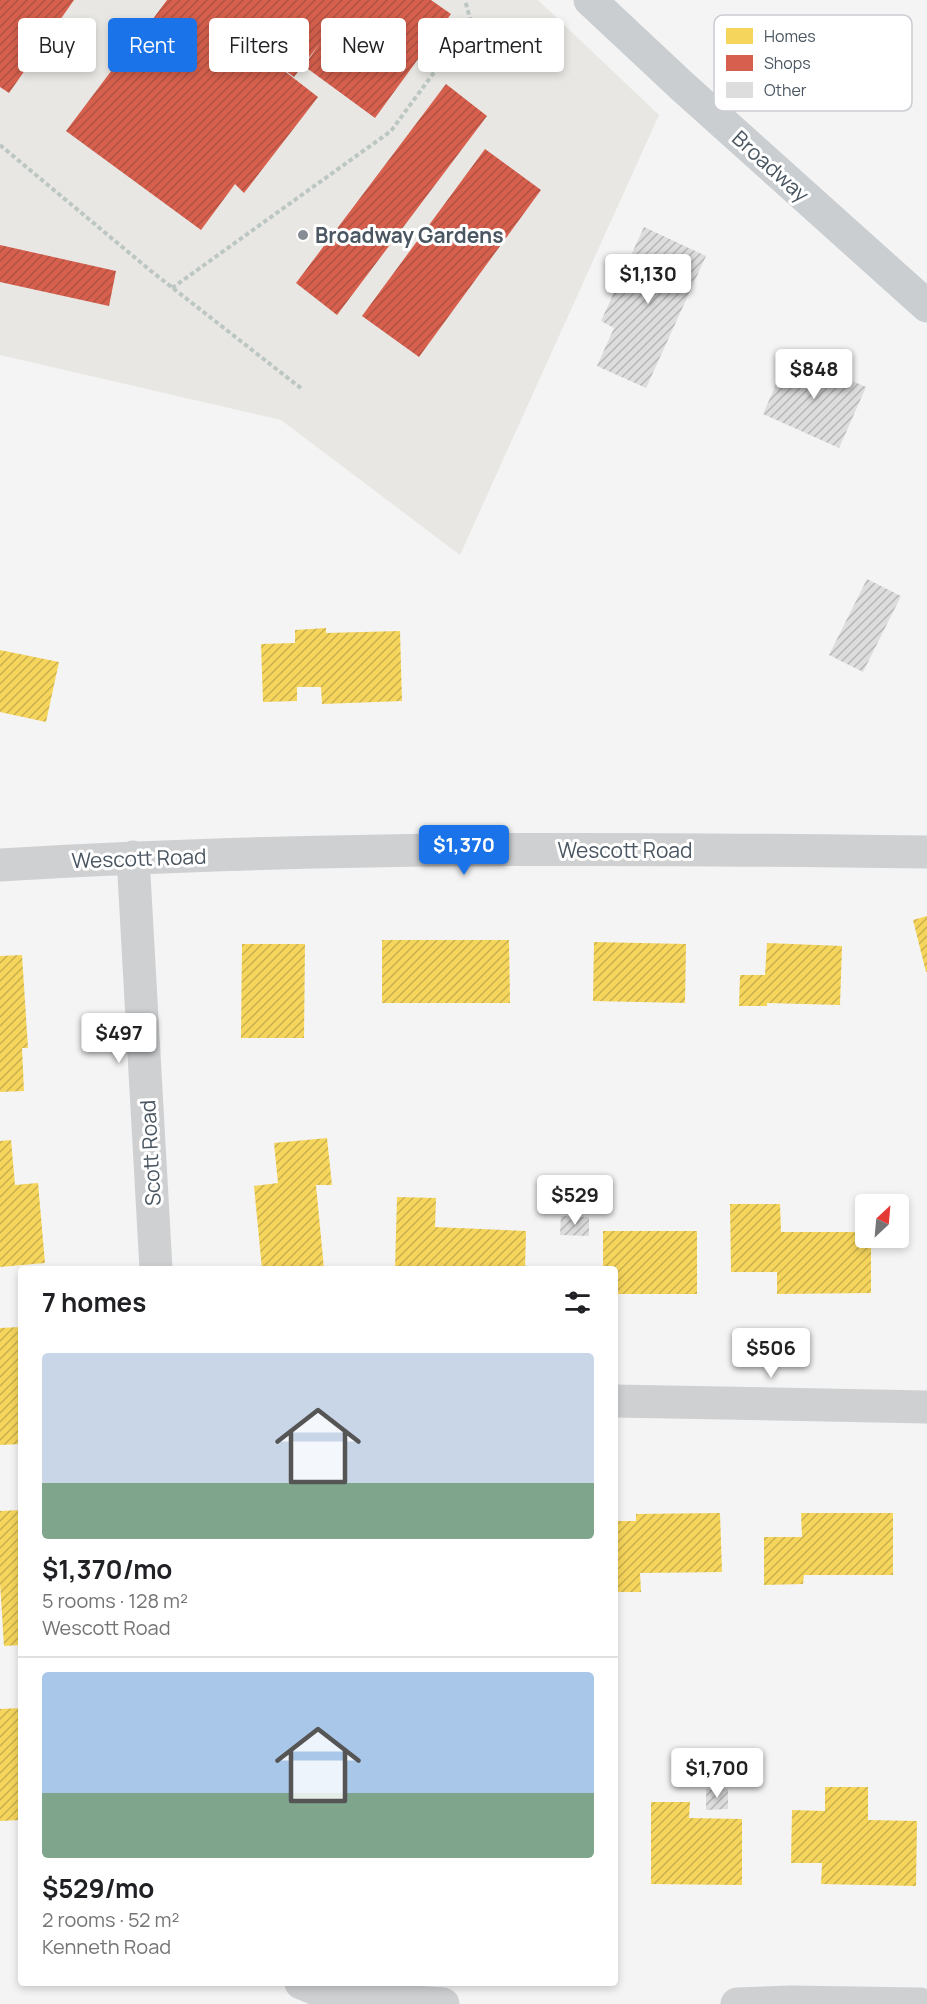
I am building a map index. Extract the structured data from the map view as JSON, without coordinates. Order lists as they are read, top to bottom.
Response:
{
  "streets": {
    "main road": ["Broadway"],
    "street": ["Wescott Road", "Scott Road"]
  },
  "crossings": [
    ["Wescott Road", "Scott Road"]
  ],
  "places": ["Broadway Gardens"],
  "legend": ["Homes", "Shops", "Other"],
  "north": "top right",
  "page": {
    "chip": [
      "Buy",
      "Rent",
      "Filters",
      "New",
      "Apartment"
    ],
    "price": [
      "$1,130",
      "$848",
      "$1,370",
      "$497",
      "$529",
      "$506",
      "$1,700"
    ],
    "heading": "7 homes",
    "list": [
      {
        "name": "$1,370/mo",
        "note": "5 rooms · 128 m² · Wescott Road"
      },
      {
        "name": "$529/mo",
        "note": "2 rooms · 52 m² · Kenneth Road"
      }
    ]
  }
}
